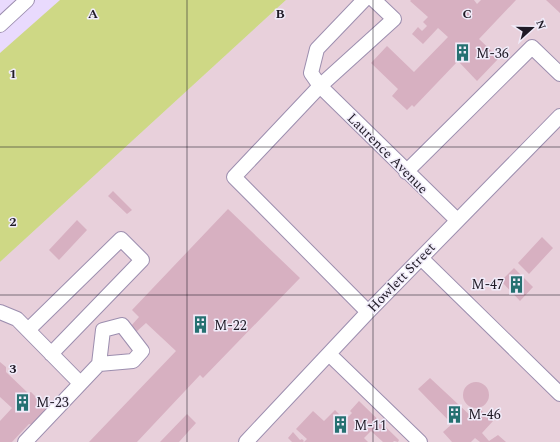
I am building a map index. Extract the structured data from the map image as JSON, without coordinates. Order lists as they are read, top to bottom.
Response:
{
  "streets": {
    "street": ["Laurence Avenue", "Howlett Street"]
  },
  "crossings": [
    ["Laurence Avenue", "Howlett Street"]
  ],
  "places": {
    "building": [
      "M-36",
      "M-47",
      "M-22",
      "M-23",
      "M-46",
      "M-11"
    ]
  },
  "north": "right",
  "grid": {
    "columns": ["A", "B", "C"],
    "rows": ["1", "2", "3"]
  }
}
